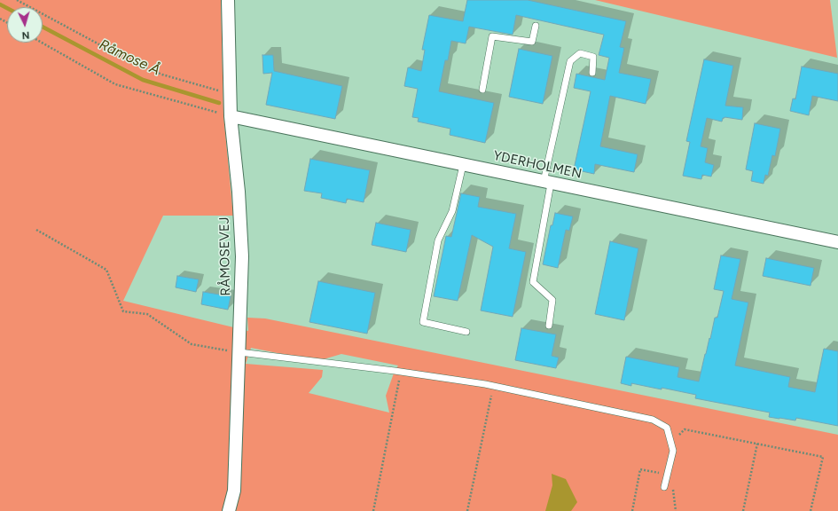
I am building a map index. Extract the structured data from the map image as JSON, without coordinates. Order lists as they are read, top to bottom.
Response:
{
  "streets": {
    "street": ["YDERHOLMEN", "RÅMOSEVEJ"]
  },
  "crossings": [
    ["YDERHOLMEN", "RÅMOSEVEJ"]
  ],
  "water": ["Råmose Å"],
  "north": "bottom"
}
